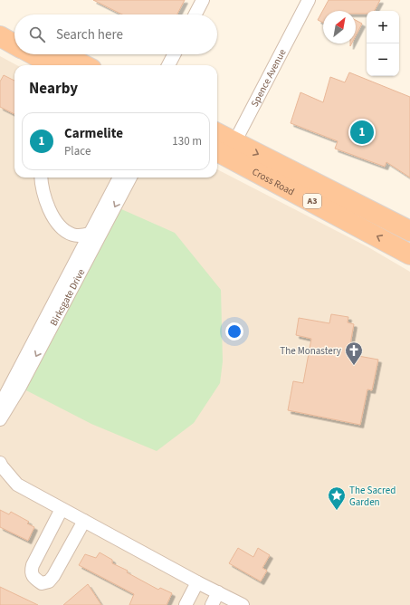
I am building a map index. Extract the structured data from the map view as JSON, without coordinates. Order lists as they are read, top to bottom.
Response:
{
  "streets": {
    "highway": ["Cross Road", "A3"],
    "street": ["Spence Avenue", "Birksgate Drive"]
  },
  "crossings": [
    ["Spence Avenue", "Cross Road"]
  ],
  "places": {
    "church": ["The Monastery"],
    "place": ["The Sacred Garden"]
  },
  "north": "top right",
  "page": {
    "map_buttons": ["+", "−"],
    "search": "Search here",
    "heading": "Nearby",
    "list": [
      {
        "mark": "1",
        "name": "Carmelite",
        "note": "Place",
        "value": "130 m"
      }
    ],
    "pins": "1"
  }
}
